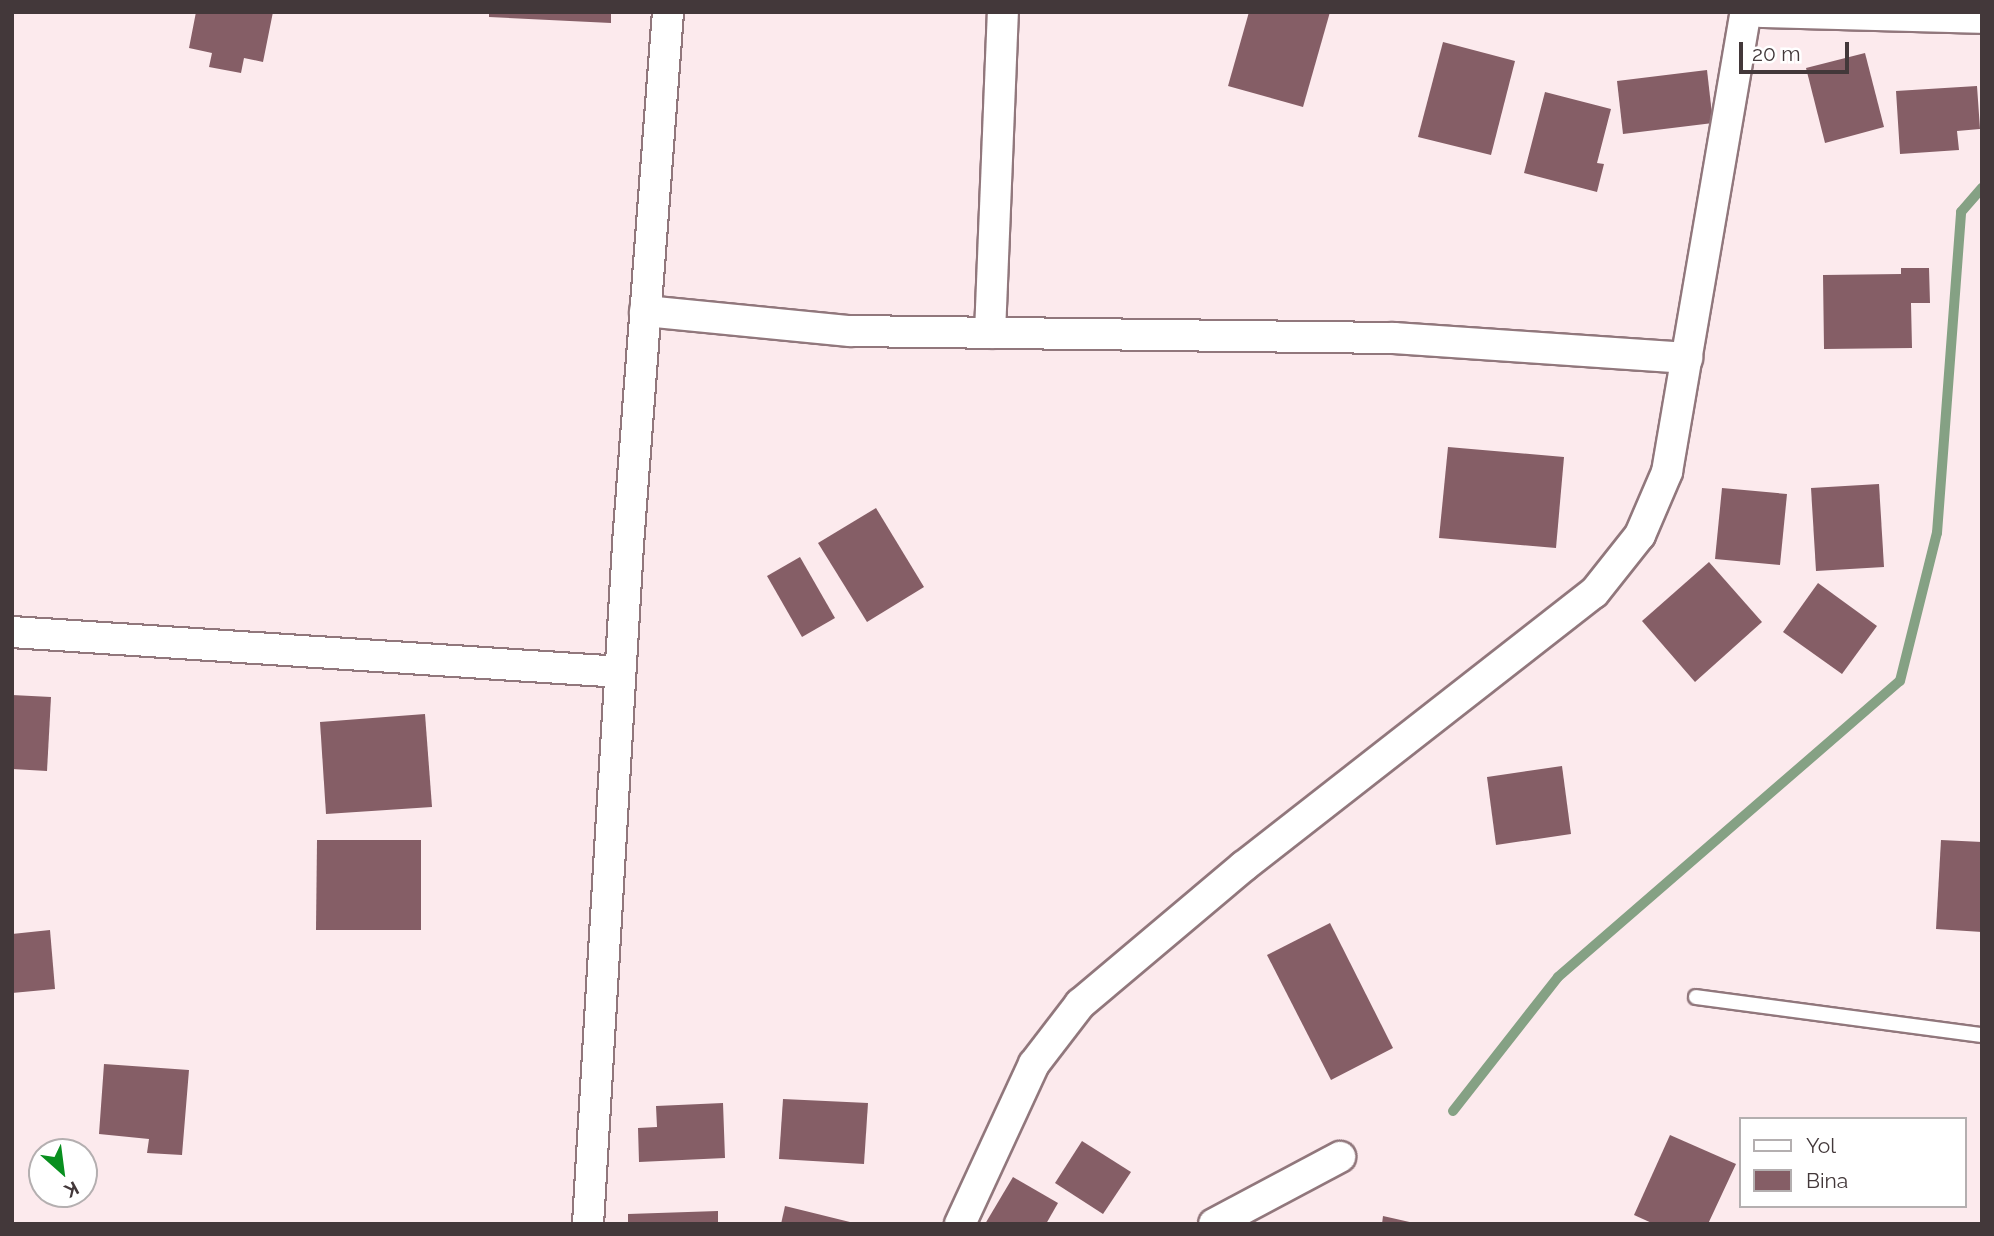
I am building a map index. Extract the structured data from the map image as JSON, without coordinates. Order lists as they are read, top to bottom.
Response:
{
  "legend": ["Yol", "Bina"],
  "scale_bar": "20 m",
  "north": "bottom right"
}
